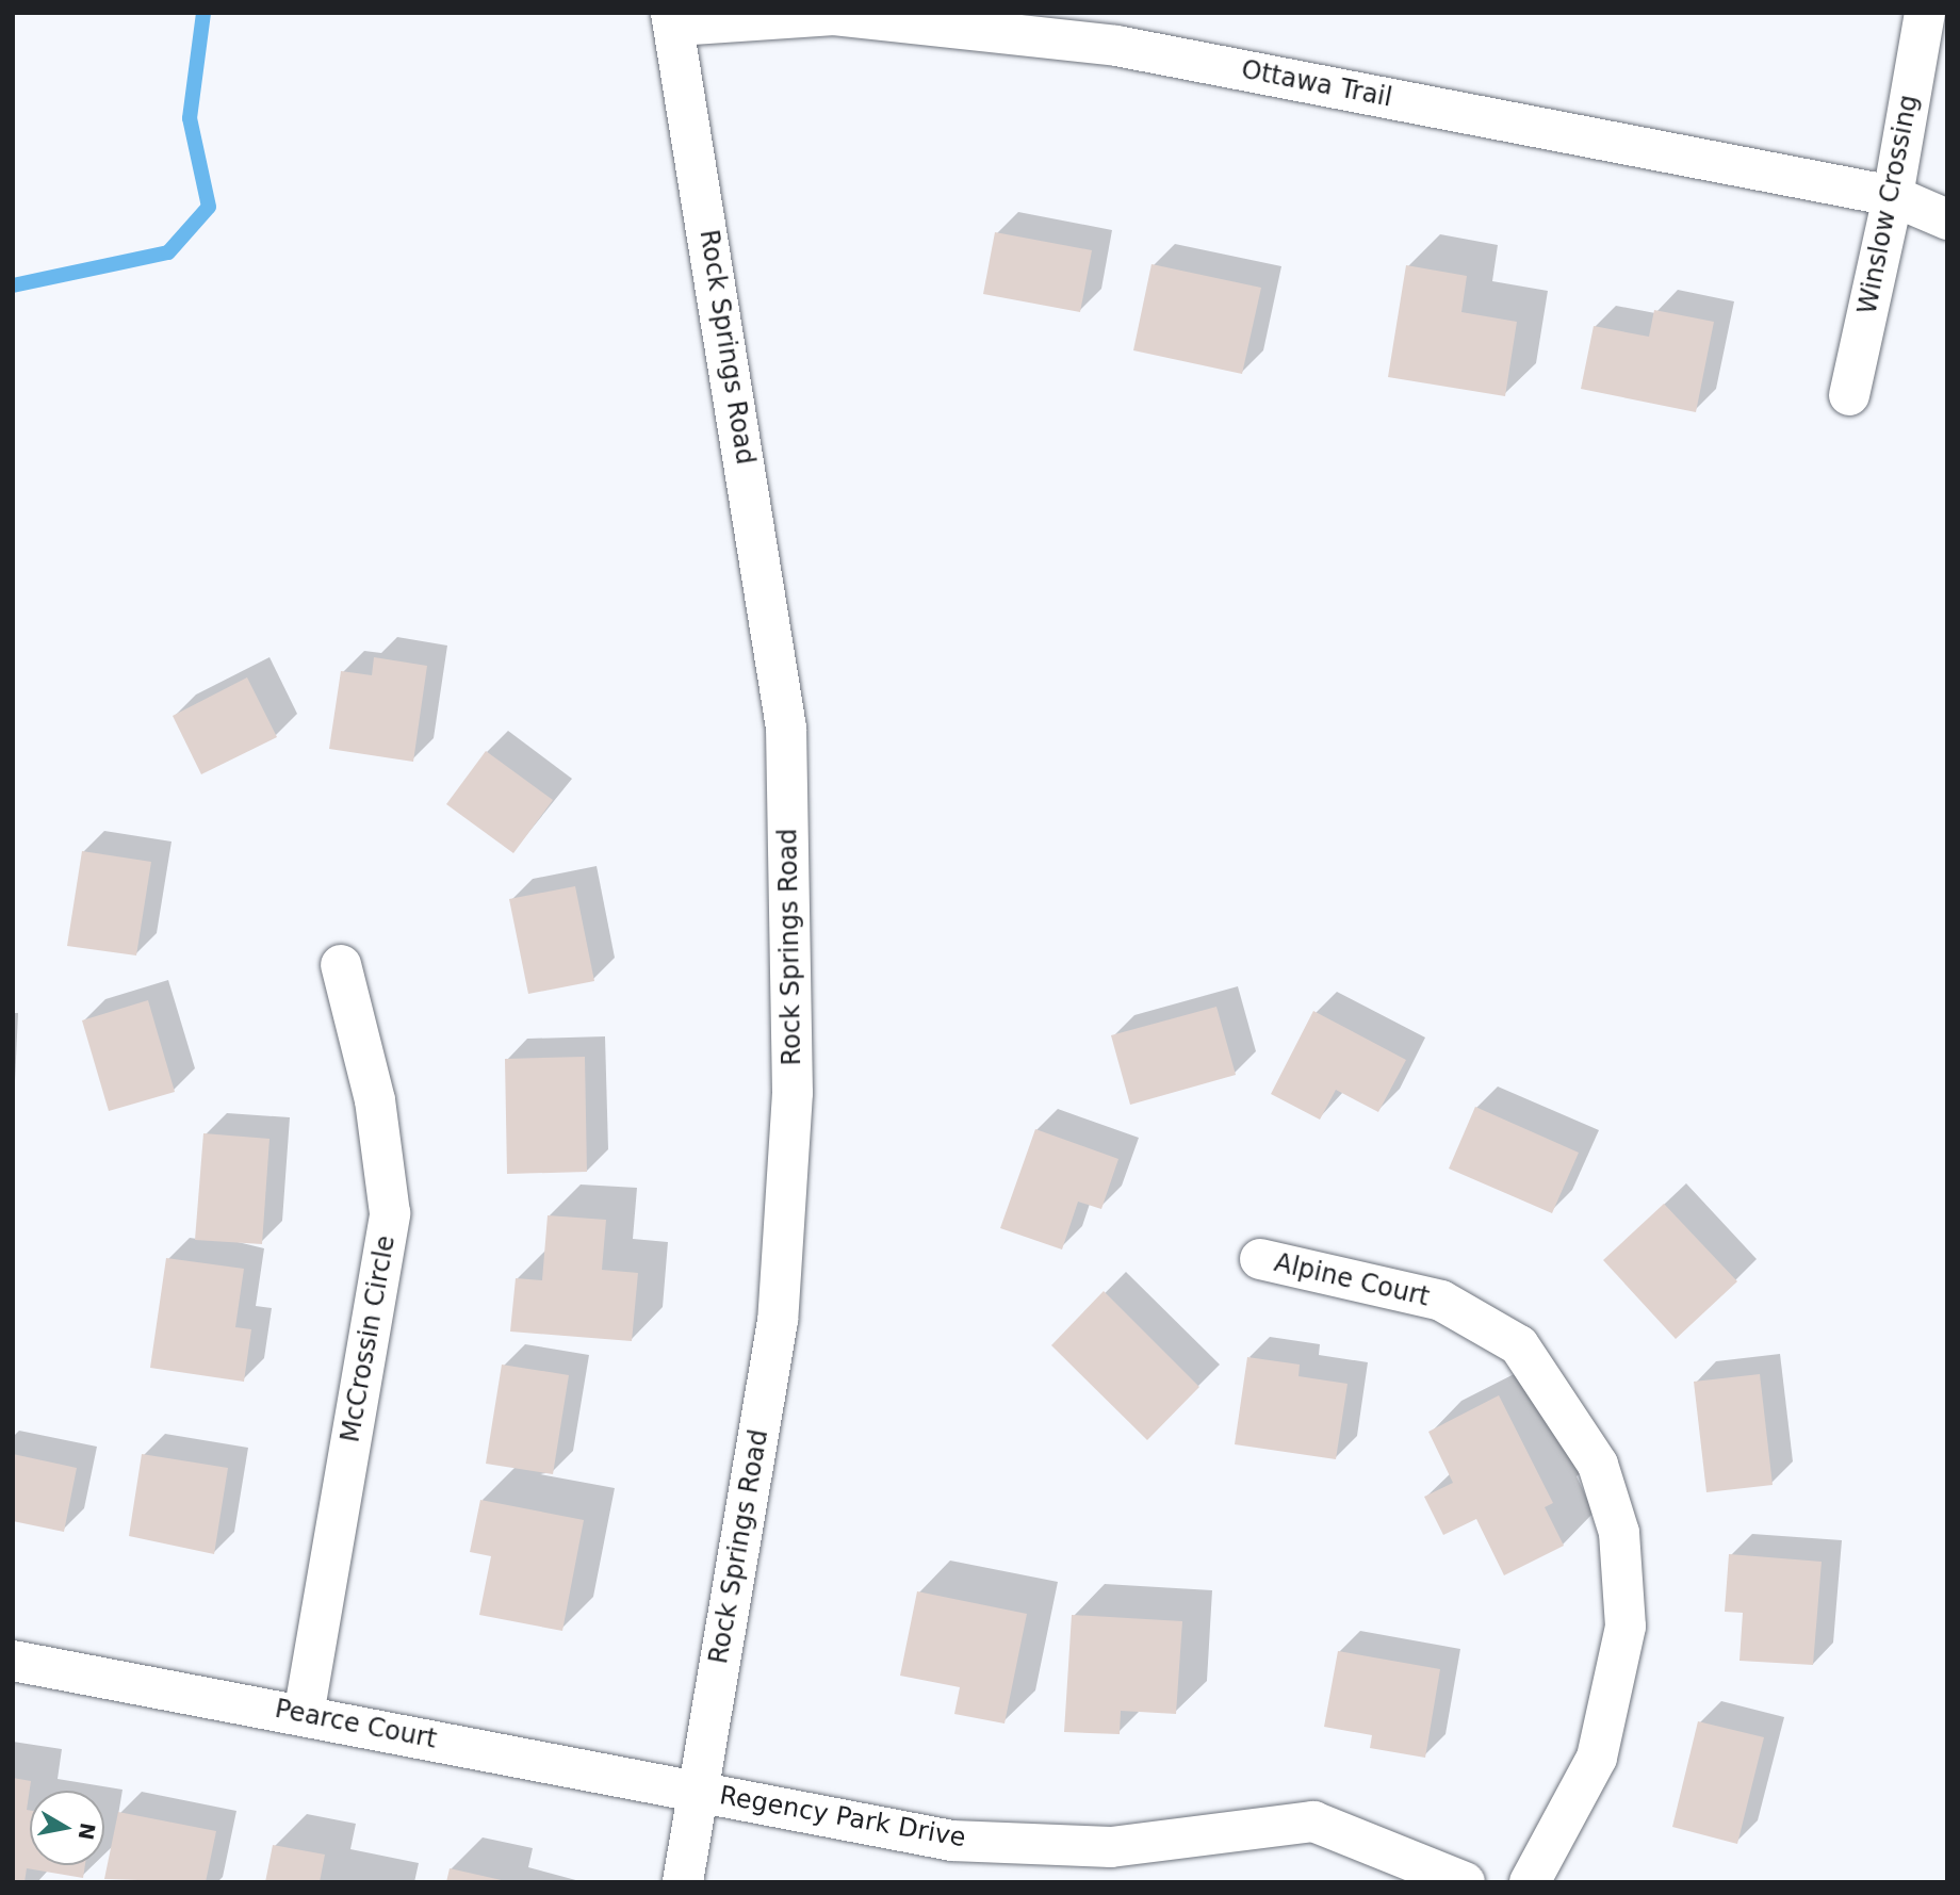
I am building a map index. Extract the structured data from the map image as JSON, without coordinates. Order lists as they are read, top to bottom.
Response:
{
  "streets": {
    "street": [
      "Ottawa Trail",
      "Winslow Crossing",
      "Rock Springs Road",
      "Alpine Court",
      "McCrossin Circle",
      "Pearce Court",
      "Regency Park Drive"
    ]
  },
  "crossings": [
    ["Ottawa Trail", "Winslow Crossing"],
    ["Ottawa Trail", "Rock Springs Road"],
    ["Rock Springs Road", "Pearce Court"],
    ["Rock Springs Road", "Regency Park Drive"],
    ["McCrossin Circle", "Pearce Court"],
    ["Pearce Court", "Regency Park Drive"]
  ],
  "north": "right"
}
